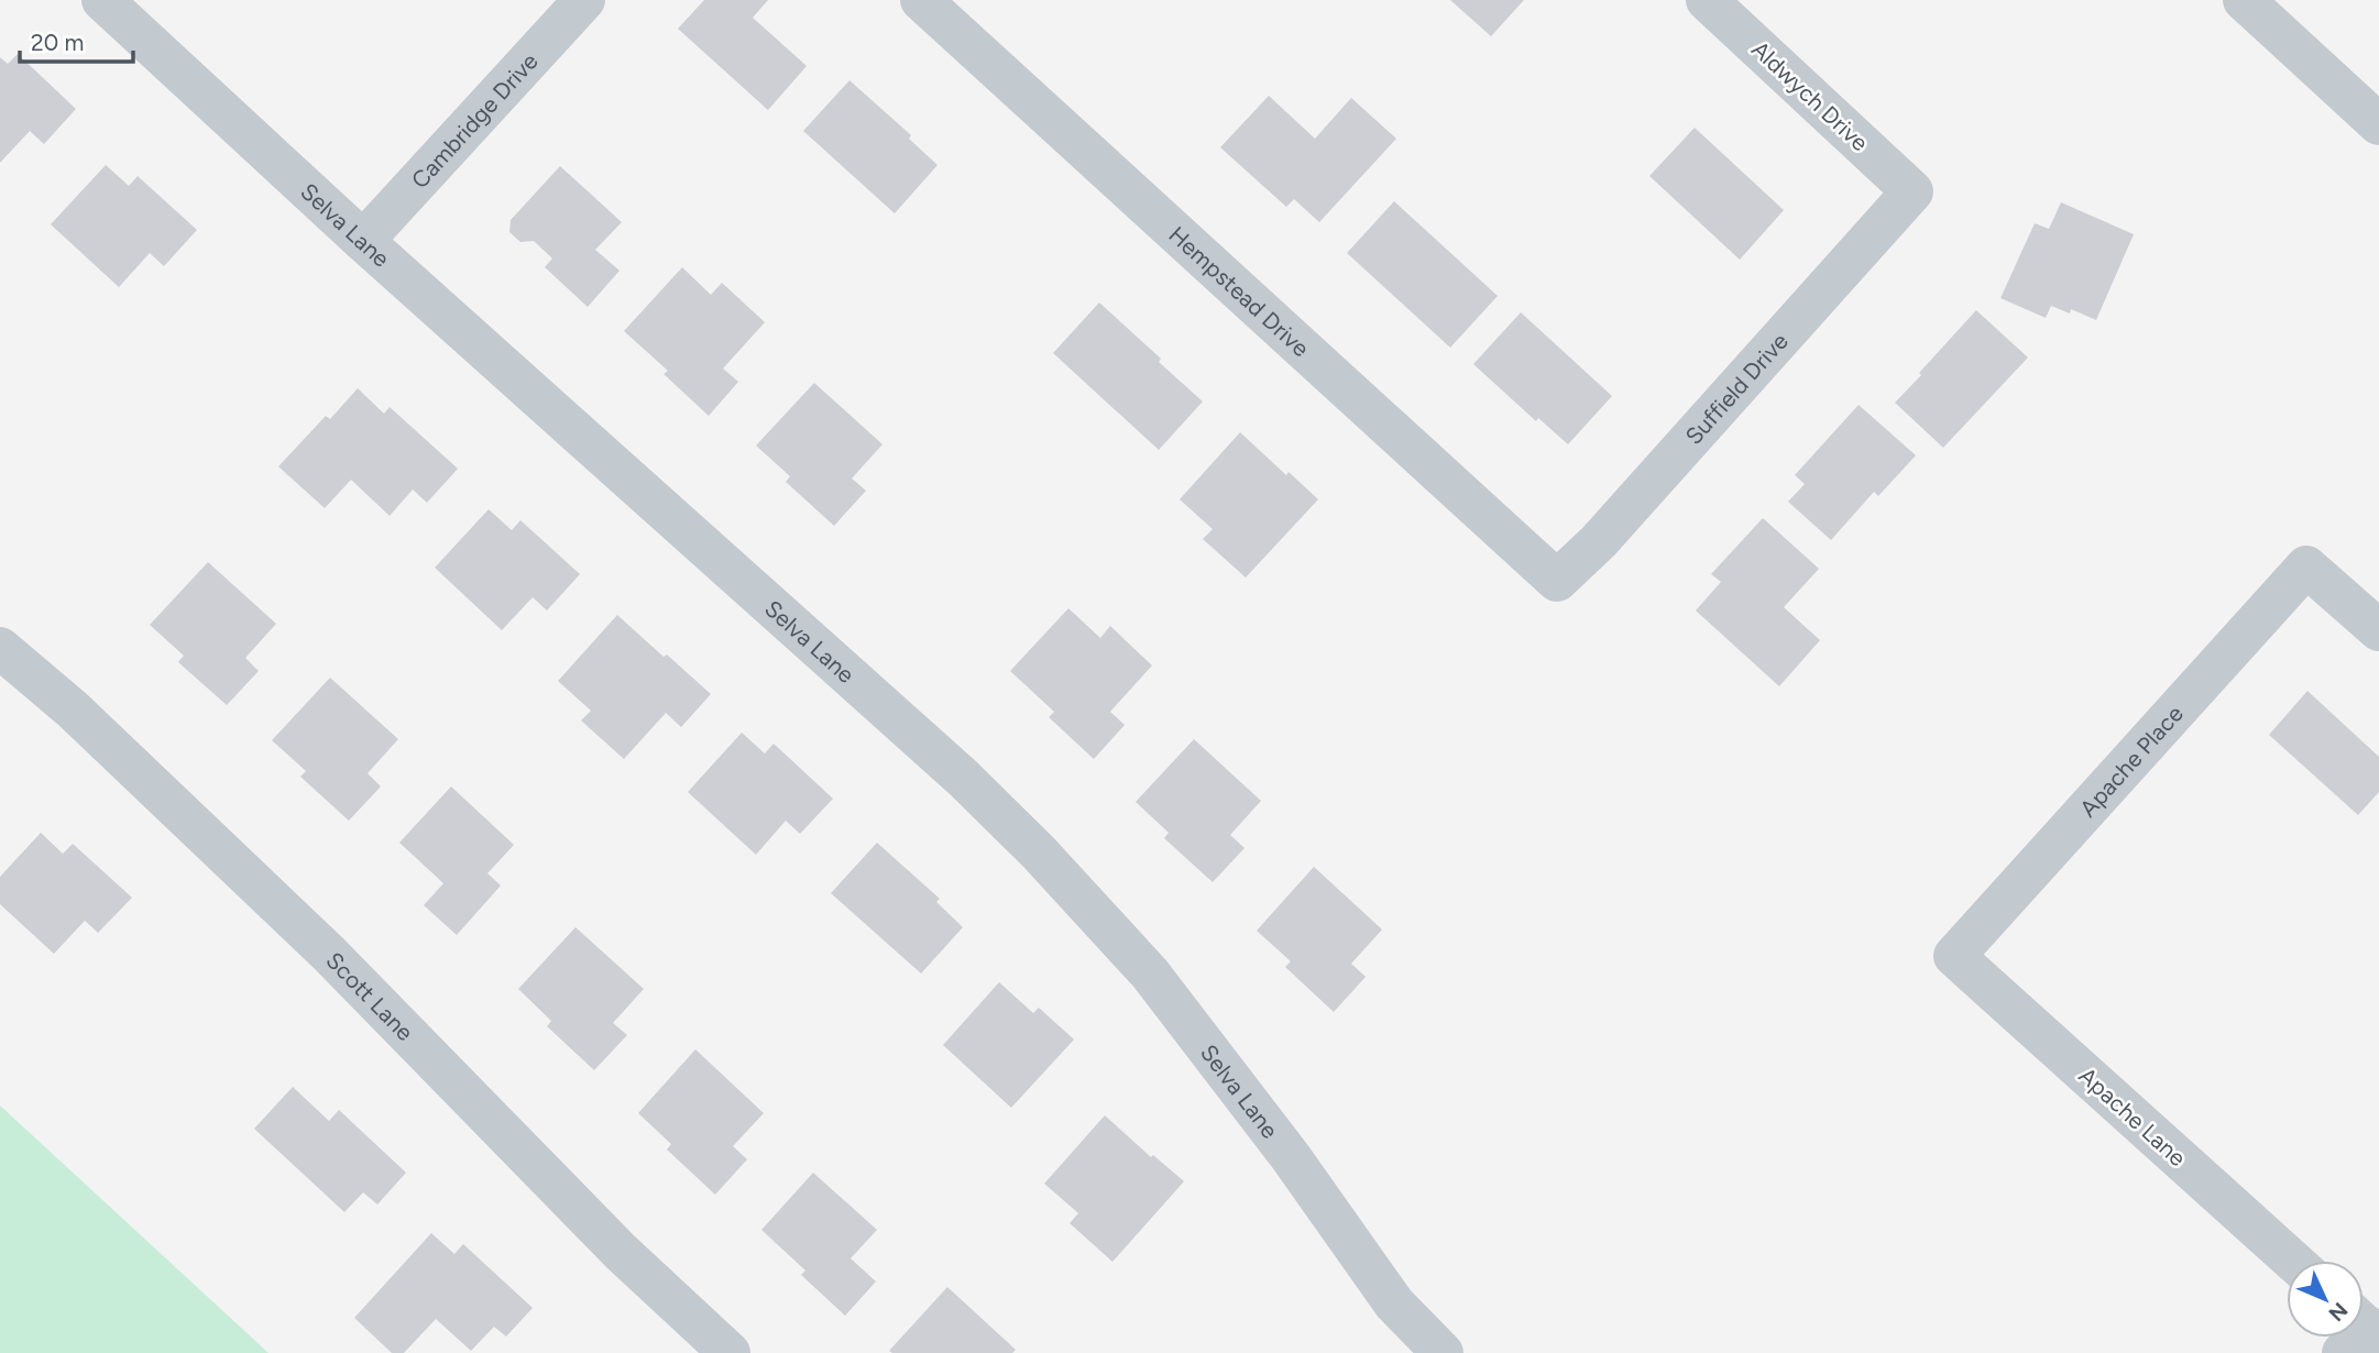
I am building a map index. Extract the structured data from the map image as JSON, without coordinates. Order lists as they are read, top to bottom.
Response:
{
  "streets": {
    "street": [
      "Aldwych Drive",
      "Cambridge Drive",
      "Selva Lane",
      "Hempstead Drive",
      "Suffield Drive",
      "Apache Place",
      "Scott Lane",
      "Apache Lane"
    ]
  },
  "crossings": [
    ["Aldwych Drive", "Suffield Drive"],
    ["Cambridge Drive", "Selva Lane"],
    ["Hempstead Drive", "Suffield Drive"],
    ["Apache Place", "Apache Lane"]
  ],
  "scale_bar": "20 m",
  "north": "bottom right"
}
